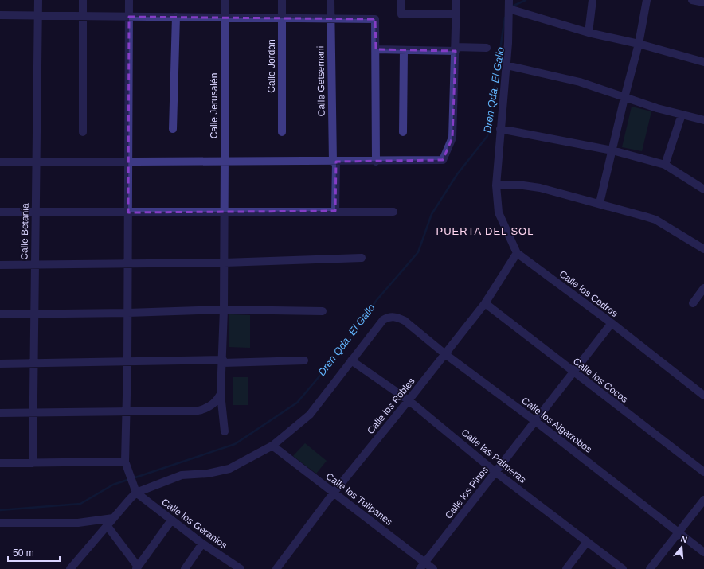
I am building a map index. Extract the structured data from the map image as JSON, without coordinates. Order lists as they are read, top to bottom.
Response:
{
  "streets": {
    "street": [
      "Calle Jordán",
      "Calle Getsemani",
      "Calle Jerusalén",
      "Calle Betania",
      "Calle los Cedros",
      "Calle los Cocos",
      "Calle los Robles",
      "Calle los Algarrobos",
      "Calle las Palmeras",
      "Calle los Pinos",
      "Calle los Tulipanes",
      "Calle los Geranios"
    ]
  },
  "crossings": [
    ["Calle los Cedros", "Calle los Robles"],
    ["Calle los Cedros", "Calle los Pinos"],
    ["Calle los Cocos", "Calle los Robles"],
    ["Calle los Cocos", "Calle los Pinos"],
    ["Calle los Robles", "Calle los Algarrobos"],
    ["Calle los Robles", "Calle las Palmeras"],
    ["Calle los Robles", "Calle los Tulipanes"],
    ["Calle los Algarrobos", "Calle las Palmeras"],
    ["Calle los Algarrobos", "Calle los Pinos"],
    ["Calle las Palmeras", "Calle los Pinos"],
    ["Calle los Pinos", "Calle los Tulipanes"]
  ],
  "districts": ["PUERTA DEL SOL"],
  "water": ["Dren Qda. El Gallo"],
  "scale_bar": "50 m",
  "north": "top"
}
